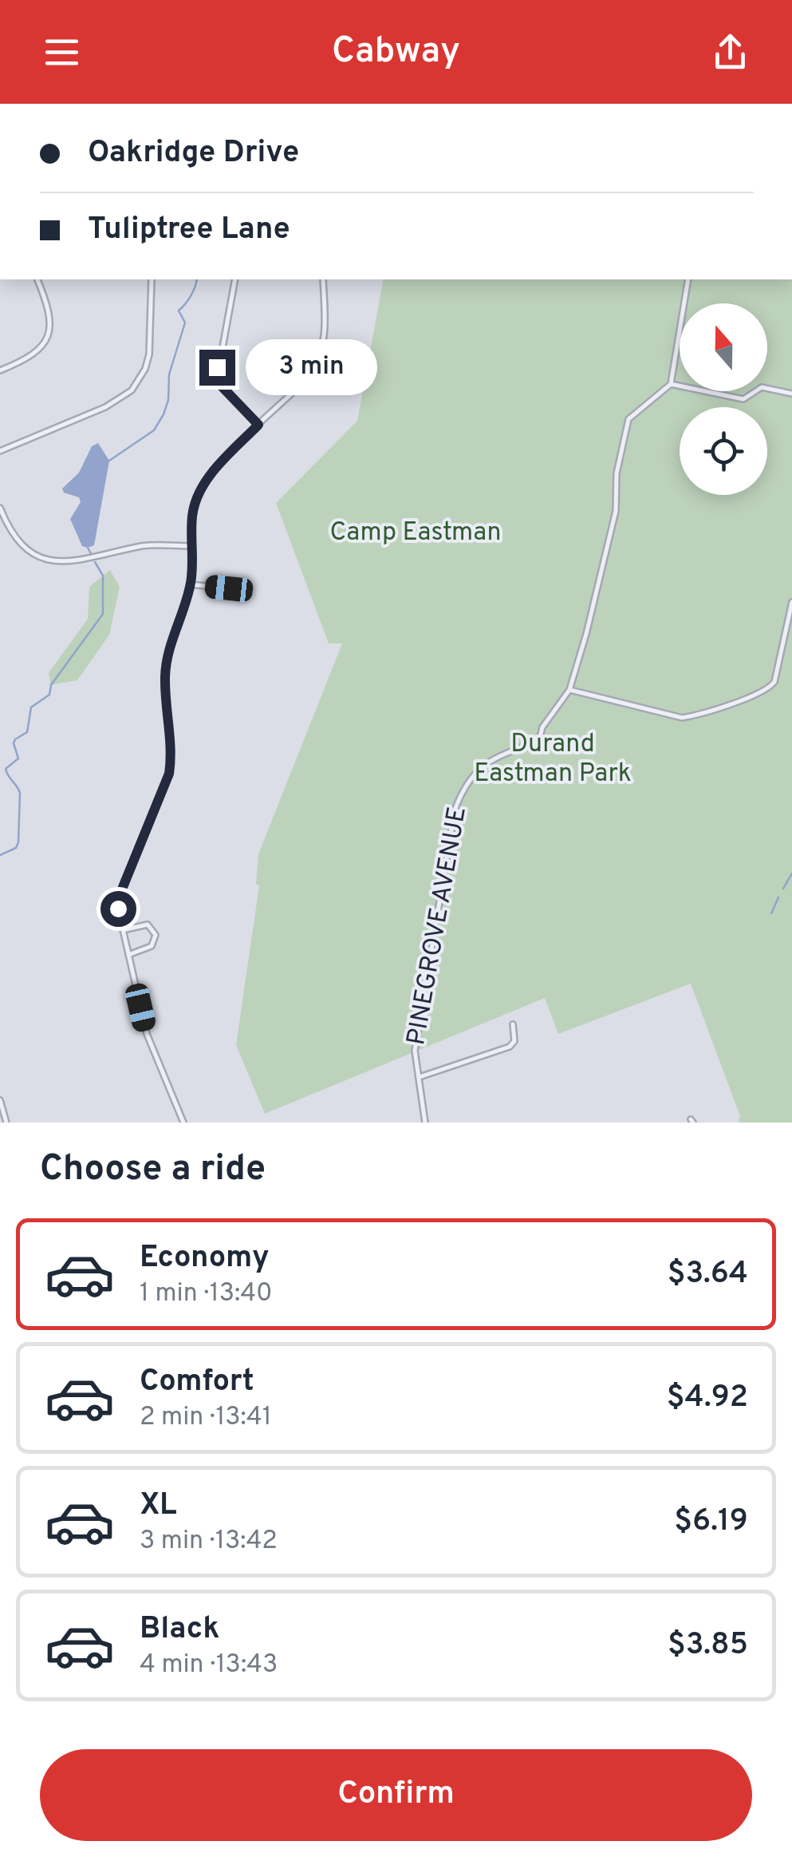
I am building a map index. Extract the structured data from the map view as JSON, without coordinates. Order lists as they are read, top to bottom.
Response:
{
  "streets": {
    "street": ["PINEGROVE AVENUE"]
  },
  "parks": ["Camp Eastman", "Durand Eastman Park"],
  "north": "top",
  "page": {
    "header": "Cabway",
    "banner": ["Oakridge Drive", "Tuliptree Lane"],
    "bubble": "3 min",
    "heading": "Choose a ride",
    "list": [
      {
        "name": "Economy",
        "note": "1 min · 13:40",
        "value": "$3.64"
      },
      {
        "name": "Comfort",
        "note": "2 min · 13:41",
        "value": "$4.92"
      },
      {
        "name": "XL",
        "note": "3 min · 13:42",
        "value": "$6.19"
      },
      {
        "name": "Black",
        "note": "4 min · 13:43",
        "value": "$3.85"
      }
    ],
    "buttons": "Confirm"
  }
}
